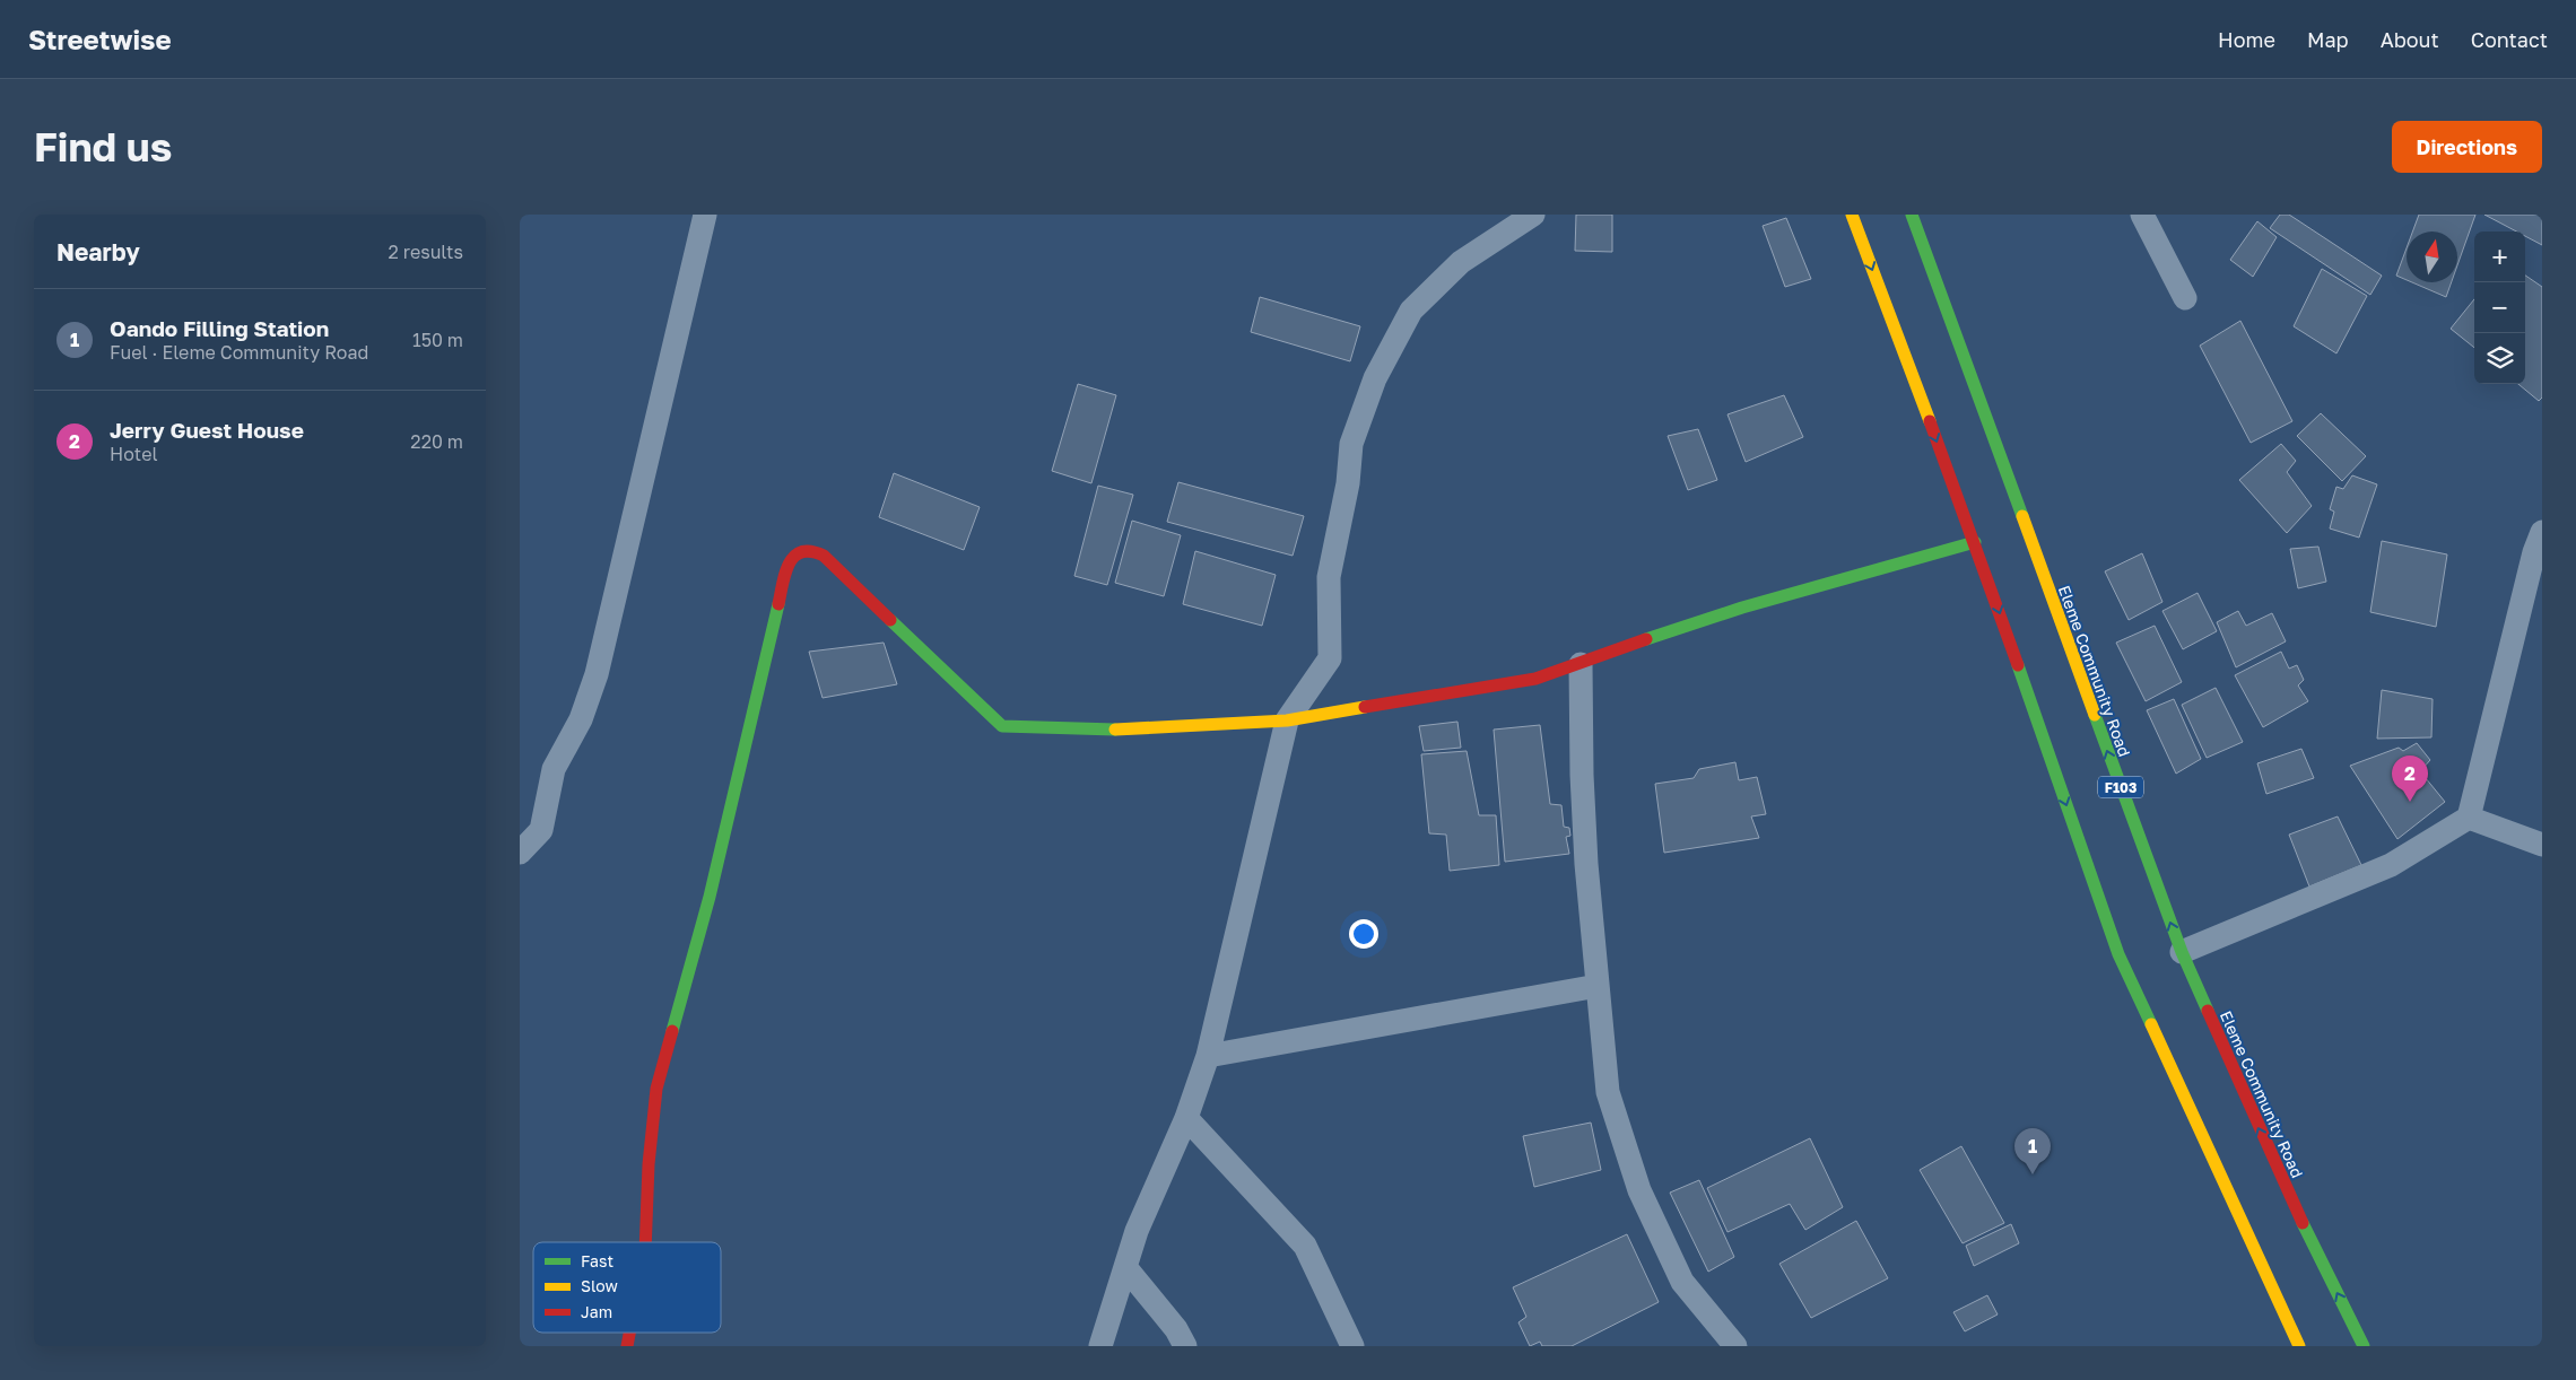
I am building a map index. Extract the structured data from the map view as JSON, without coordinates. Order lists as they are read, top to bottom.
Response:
{
  "streets": {
    "main road": ["Eleme Community Road", "F103"]
  },
  "legend": ["Fast", "Slow", "Jam"],
  "north": "top",
  "page": {
    "header": "Streetwise",
    "nav": [
      "Home",
      "Map",
      "About",
      "Contact"
    ],
    "buttons": "Directions",
    "title": "Find us",
    "heading": ["Nearby", "2 results"],
    "map_buttons": ["+", "−"],
    "list": [
      {
        "mark": "1",
        "name": "Oando Filling Station",
        "note": "Fuel · Eleme Community Road",
        "value": "150 m"
      },
      {
        "mark": "2",
        "name": "Jerry Guest House",
        "note": "Hotel",
        "value": "220 m"
      }
    ],
    "pins": ["2", "1"]
  }
}
